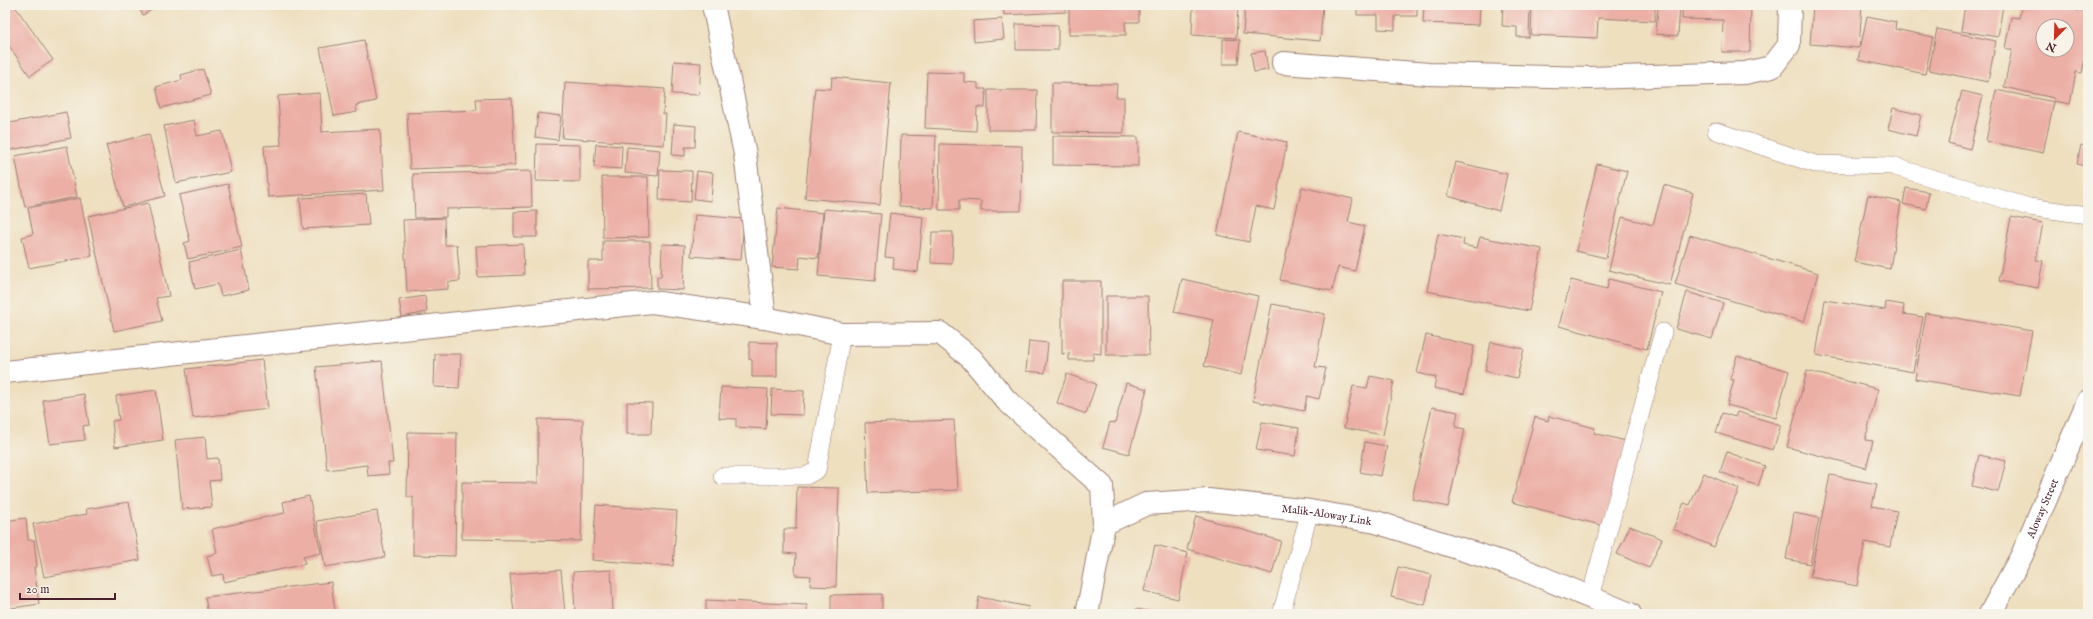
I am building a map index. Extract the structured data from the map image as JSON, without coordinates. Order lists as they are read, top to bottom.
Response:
{
  "streets": {
    "street": ["Aloway Street", "Malik-Aloway Link"]
  },
  "scale_bar": "20 m",
  "north": "bottom left"
}
